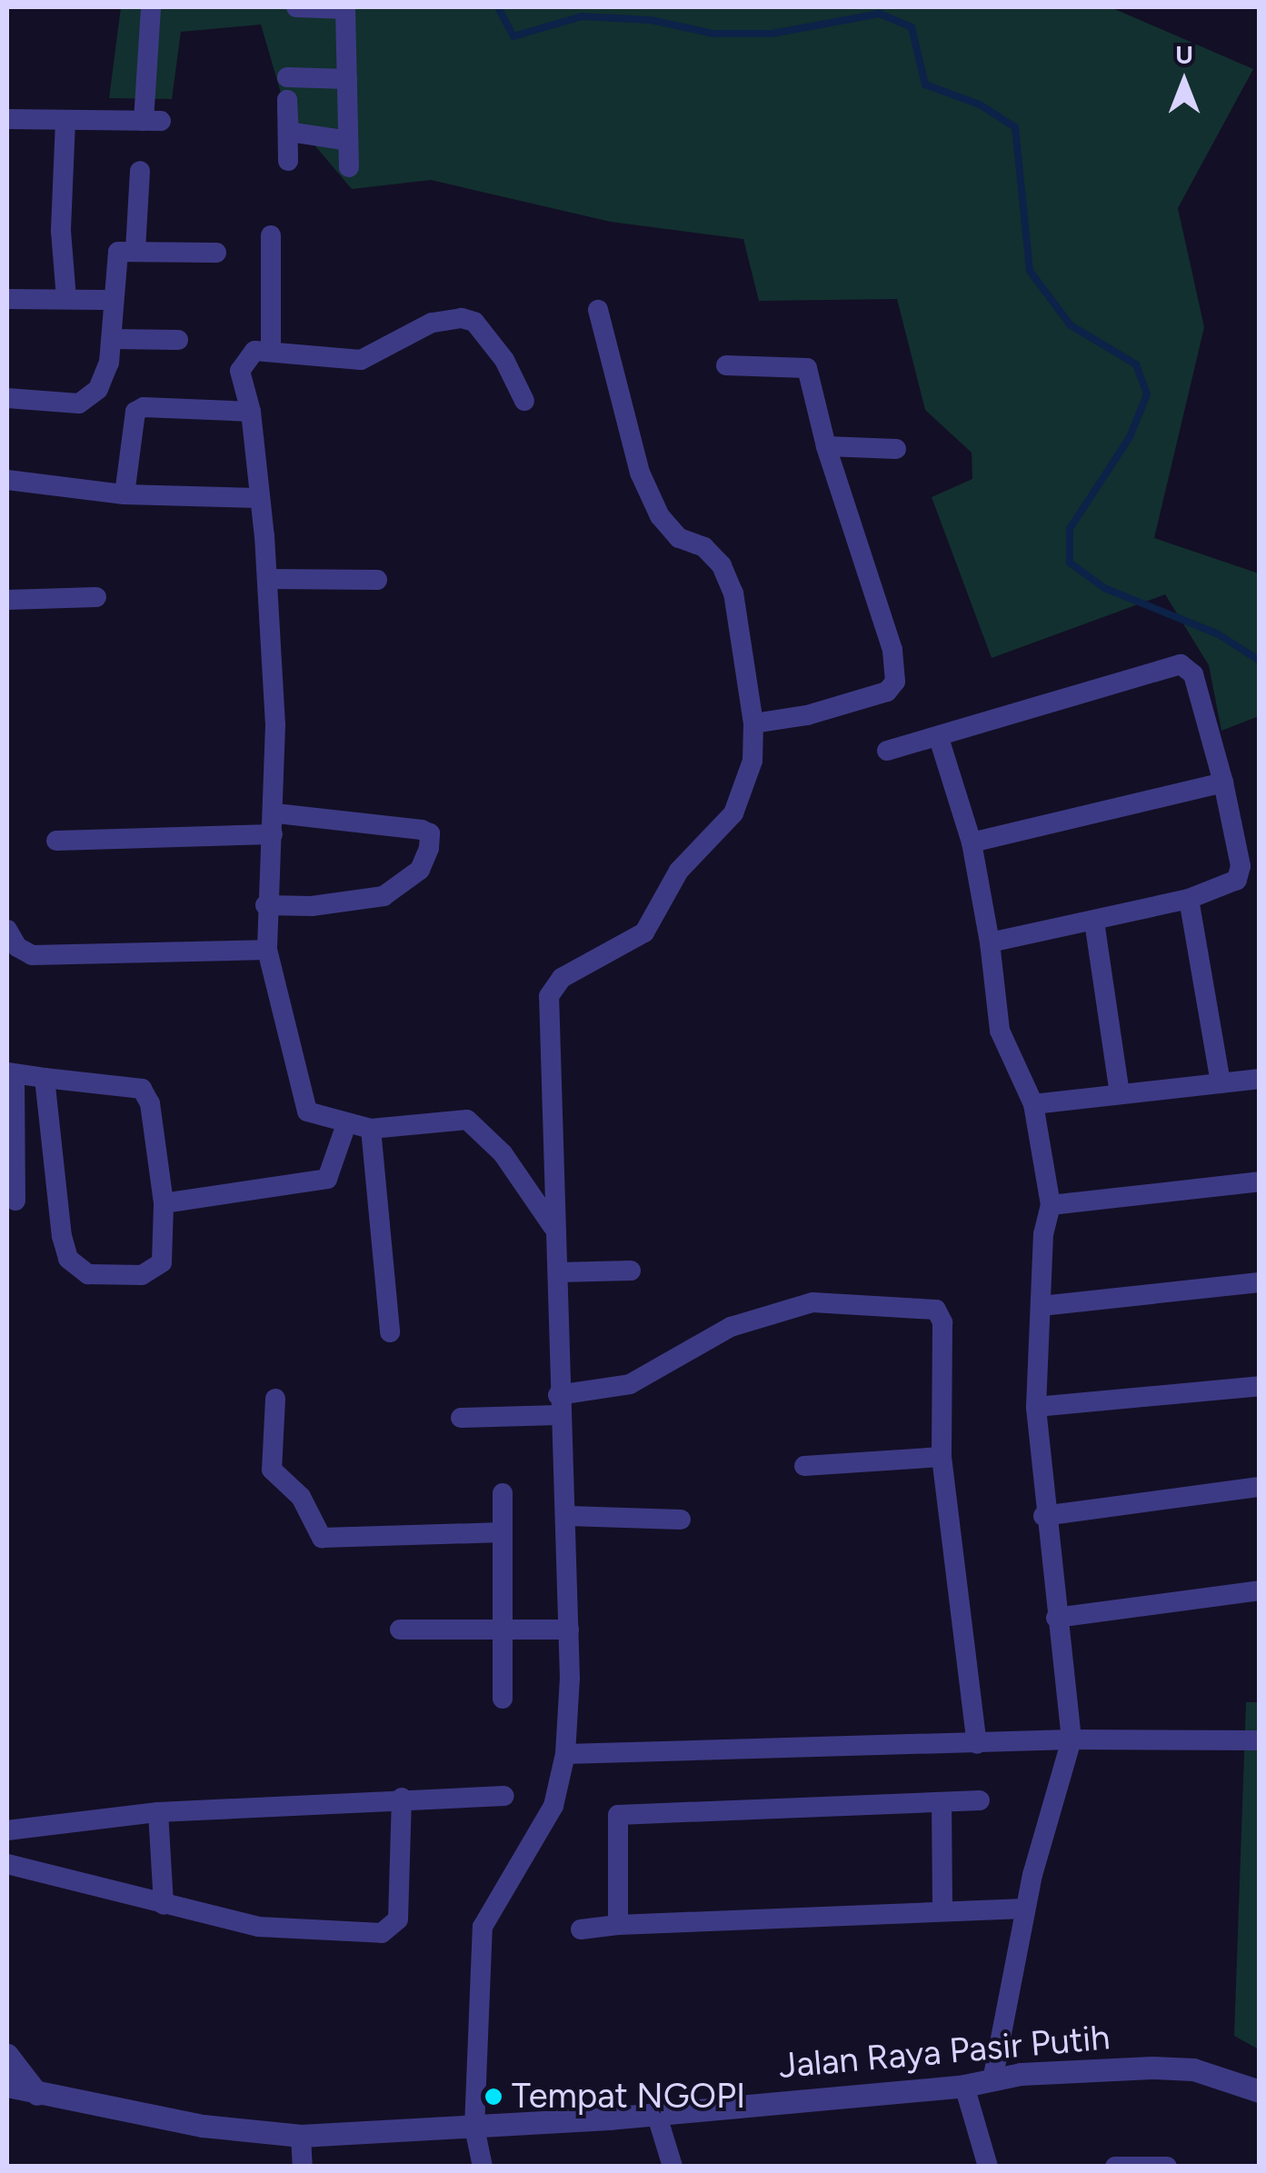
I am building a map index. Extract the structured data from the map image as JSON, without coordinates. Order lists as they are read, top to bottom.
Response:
{
  "streets": {
    "street": ["Jalan Raya Pasir Putih"]
  },
  "places": ["Tempat NGOPI"],
  "north": "top"
}
